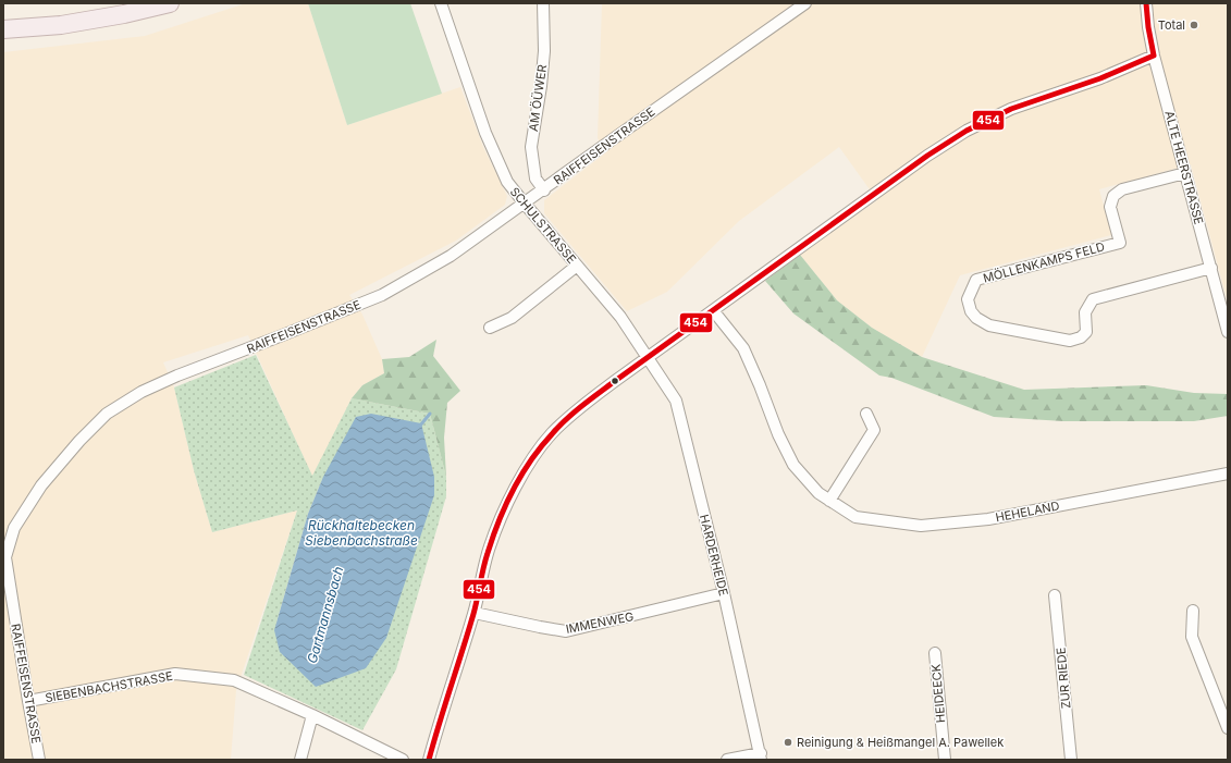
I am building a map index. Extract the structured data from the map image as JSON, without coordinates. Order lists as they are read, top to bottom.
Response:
{
  "streets": {
    "street": [
      "AM ÖÜWER",
      "RAIFFEISENSTRASSE",
      "ALTE HEERSTRASSE",
      "SCHULSTRASSE",
      "MÖLLENKAMPS FELD",
      "HEHELAND",
      "HARDERHEIDE",
      "IMMENWEG",
      "ZUR RIEDE",
      "SIEBENBACHSTRASSE",
      "HEIDEECK"
    ]
  },
  "crossings": [
    ["AM ÖÜWER", "RAIFFEISENSTRASSE"],
    ["RAIFFEISENSTRASSE", "SCHULSTRASSE"],
    ["RAIFFEISENSTRASSE", "SIEBENBACHSTRASSE"],
    ["ALTE HEERSTRASSE", "MÖLLENKAMPS FELD"],
    ["SCHULSTRASSE", "HARDERHEIDE"],
    ["HARDERHEIDE", "IMMENWEG"]
  ],
  "water": ["Rückhaltebecken Siebenbachstraße", "Gartmannsbach"],
  "places": ["Total", "Reinigung & Heißmangel A. Pawellek"],
  "lines": ["transit line 454"]
}
